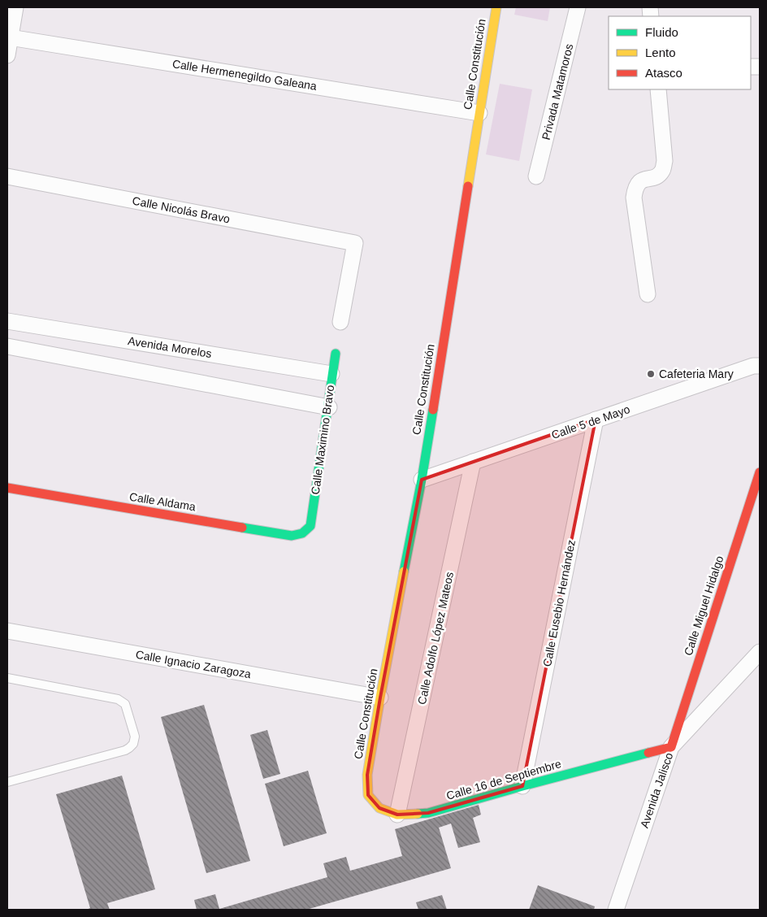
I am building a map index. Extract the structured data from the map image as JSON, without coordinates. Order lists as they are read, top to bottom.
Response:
{
  "streets": {
    "street": [
      "Calle Constitución",
      "Calle Hermenegildo Galeana",
      "Privada Matamoros",
      "Calle Nicolás Bravo",
      "Avenida Morelos",
      "Calle 5 de Mayo",
      "Calle Maximino Bravo",
      "Calle Aldama",
      "Calle Eusebio Hernández",
      "Calle Miguel Hidalgo",
      "Calle Adolfo López Mateos",
      "Calle Ignacio Zaragoza",
      "Calle 16 de Septiembre",
      "Avenida Jalisco"
    ]
  },
  "crossings": [
    ["Calle Constitución", "Calle Hermenegildo Galeana"],
    ["Calle Constitución", "Calle 5 de Mayo"],
    ["Calle Constitución", "Calle Ignacio Zaragoza"],
    ["Calle Constitución", "Calle 16 de Septiembre"],
    ["Avenida Morelos", "Calle Maximino Bravo"],
    ["Calle 5 de Mayo", "Calle Eusebio Hernández"],
    ["Calle 5 de Mayo", "Calle Adolfo López Mateos"],
    ["Calle Maximino Bravo", "Calle Aldama"],
    ["Calle Eusebio Hernández", "Calle 16 de Septiembre"],
    ["Calle Miguel Hidalgo", "Calle 16 de Septiembre"],
    ["Calle Miguel Hidalgo", "Avenida Jalisco"],
    ["Calle Adolfo López Mateos", "Calle 16 de Septiembre"],
    ["Calle 16 de Septiembre", "Avenida Jalisco"]
  ],
  "places": ["Cafeteria Mary"],
  "legend": ["Fluido", "Lento", "Atasco"]
}
